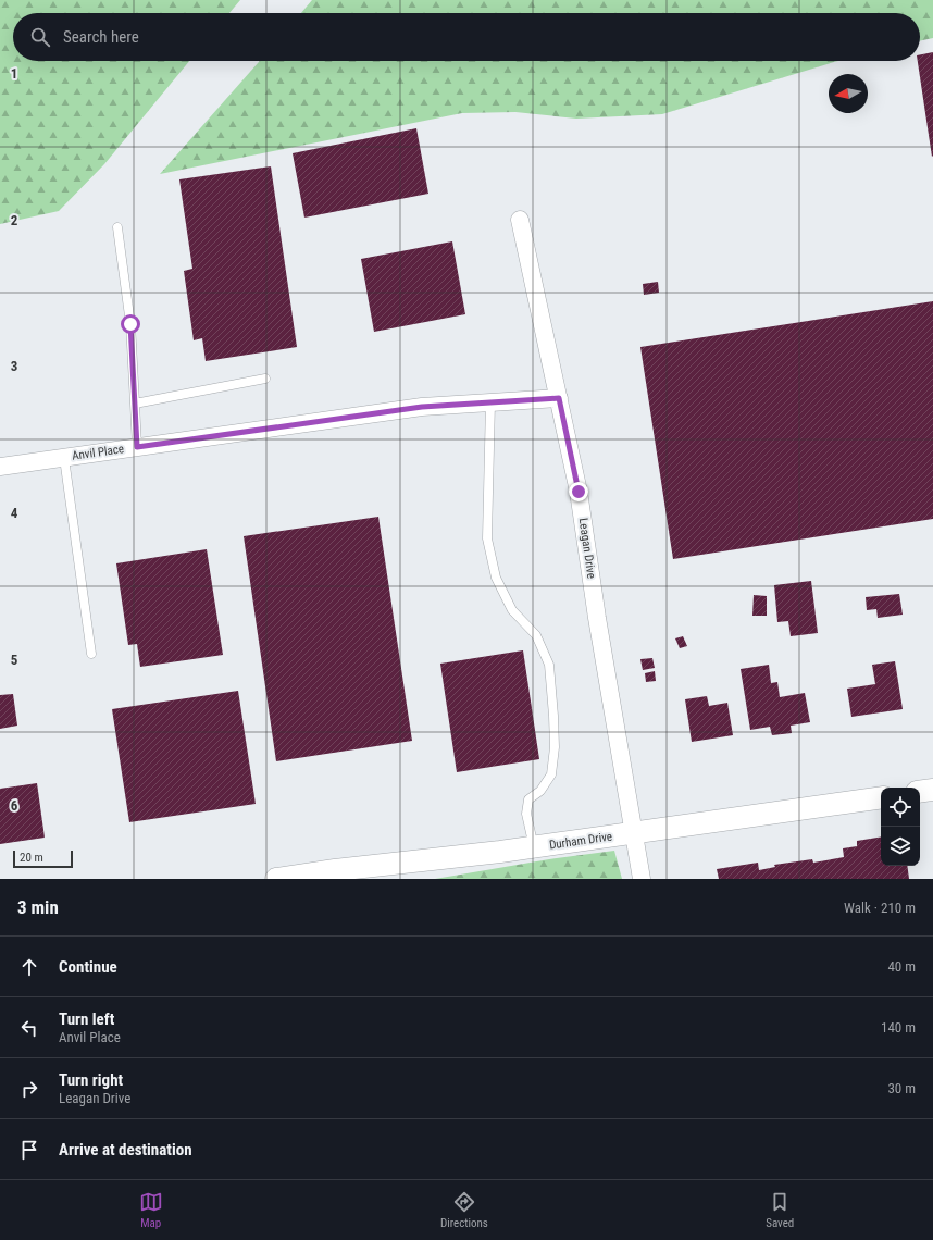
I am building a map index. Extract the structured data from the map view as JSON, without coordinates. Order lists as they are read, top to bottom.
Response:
{
  "streets": {
    "street": ["Anvil Place", "Leagan Drive", "Durham Drive"]
  },
  "crossings": [
    ["Anvil Place", "Leagan Drive"],
    ["Leagan Drive", "Durham Drive"]
  ],
  "scale_bar": "20 m",
  "north": "left",
  "page": {
    "search": "Search here",
    "scale": "20 m",
    "heading": ["3 min", "Walk · 210 m"],
    "list": [
      ["Continue", "40 m"],
      ["Turn left", "Anvil Place", "140 m"],
      ["Turn right", "Leagan Drive", "30 m"],
      "Arrive at destination"
    ],
    "nav": ["Map", "Directions", "Saved"]
  },
  "grid": {
    "rows": [
      "1",
      "2",
      "3",
      "4",
      "5",
      "6"
    ]
  }
}
